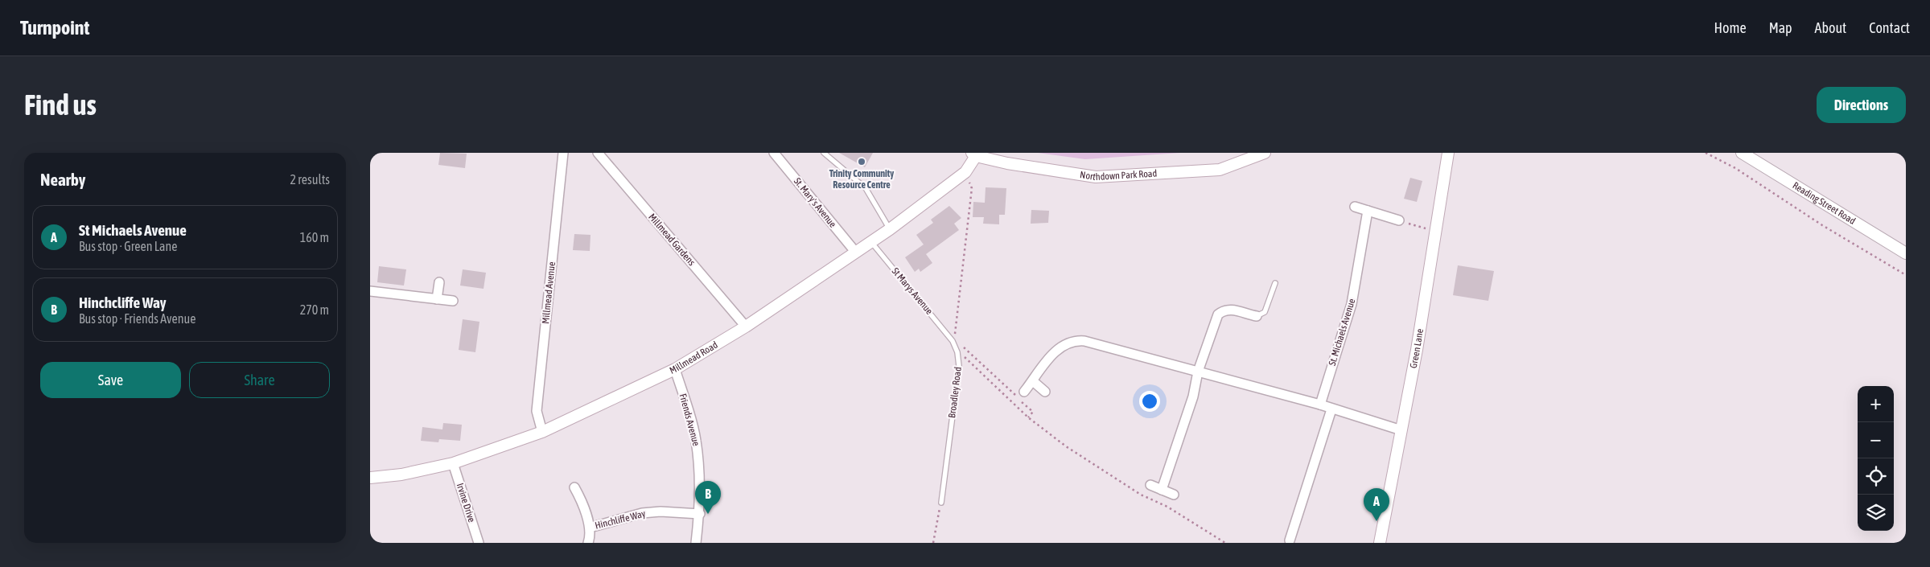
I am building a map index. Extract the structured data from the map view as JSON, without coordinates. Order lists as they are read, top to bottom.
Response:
{
  "streets": {
    "main road": [
      "Northdown Park Road",
      "Reading Street Road",
      "Green Lane",
      "Millmead Road"
    ],
    "street": [
      "St. Mary's Avenue",
      "Millmead Gardens",
      "Millmead Avenue",
      "St. Michaels Avenue",
      "Friends Avenue",
      "Irvine Drive",
      "Hinchliffe Way"
    ],
    "lane": ["St Marys Avenue", "Broadley Road"]
  },
  "crossings": [
    ["Northdown Park Road", "Millmead Road"],
    ["St. Mary's Avenue", "Millmead Road"],
    ["Millmead Gardens", "Millmead Road"],
    ["St Marys Avenue", "Millmead Road"],
    ["St Marys Avenue", "Broadley Road"],
    ["Millmead Avenue", "Millmead Road"],
    ["Millmead Road", "Friends Avenue"],
    ["Millmead Road", "Irvine Drive"],
    ["Friends Avenue", "Hinchliffe Way"]
  ],
  "places": ["Trinity Community Resource Centre"],
  "page": {
    "header": "Turnpoint",
    "nav": [
      "Home",
      "Map",
      "About",
      "Contact"
    ],
    "buttons": [
      "Directions",
      ["Save", "Share"]
    ],
    "title": "Find us",
    "heading": ["Nearby", "2 results"],
    "list": [
      {
        "mark": "A",
        "name": "St Michaels Avenue",
        "note": "Bus stop · Green Lane",
        "value": "160 m"
      },
      {
        "mark": "B",
        "name": "Hinchcliffe Way",
        "note": "Bus stop · Friends Avenue",
        "value": "270 m"
      }
    ],
    "map_buttons": ["+", "−"],
    "pins": ["B", "A"]
  }
}
